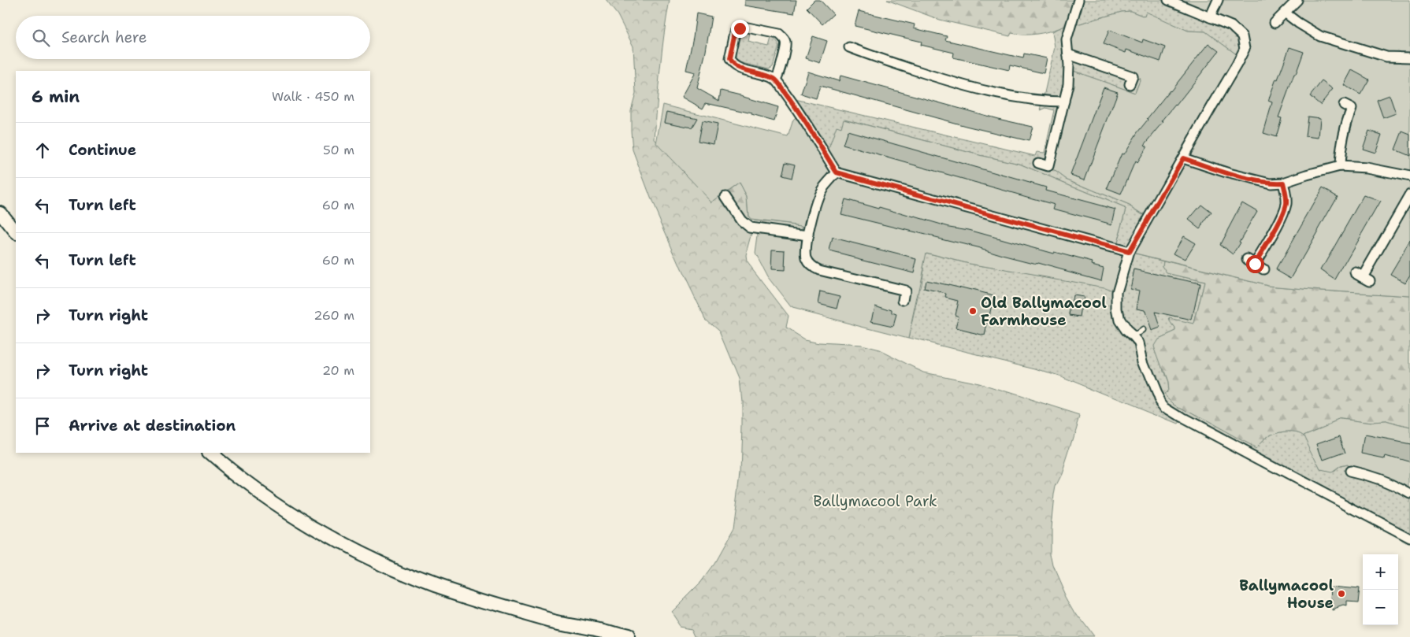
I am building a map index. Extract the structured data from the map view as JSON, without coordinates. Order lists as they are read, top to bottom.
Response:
{
  "parks": ["Ballymacool Park"],
  "places": ["Old Ballymacool Farmhouse", "Ballymacool House"],
  "page": {
    "search": "Search here",
    "heading": ["6 min", "Walk · 450 m"],
    "list": [
      ["Continue", "50 m"],
      ["Turn left", "60 m"],
      ["Turn left", "60 m"],
      ["Turn right", "260 m"],
      ["Turn right", "20 m"],
      "Arrive at destination"
    ],
    "map_buttons": ["+", "−"]
  }
}
